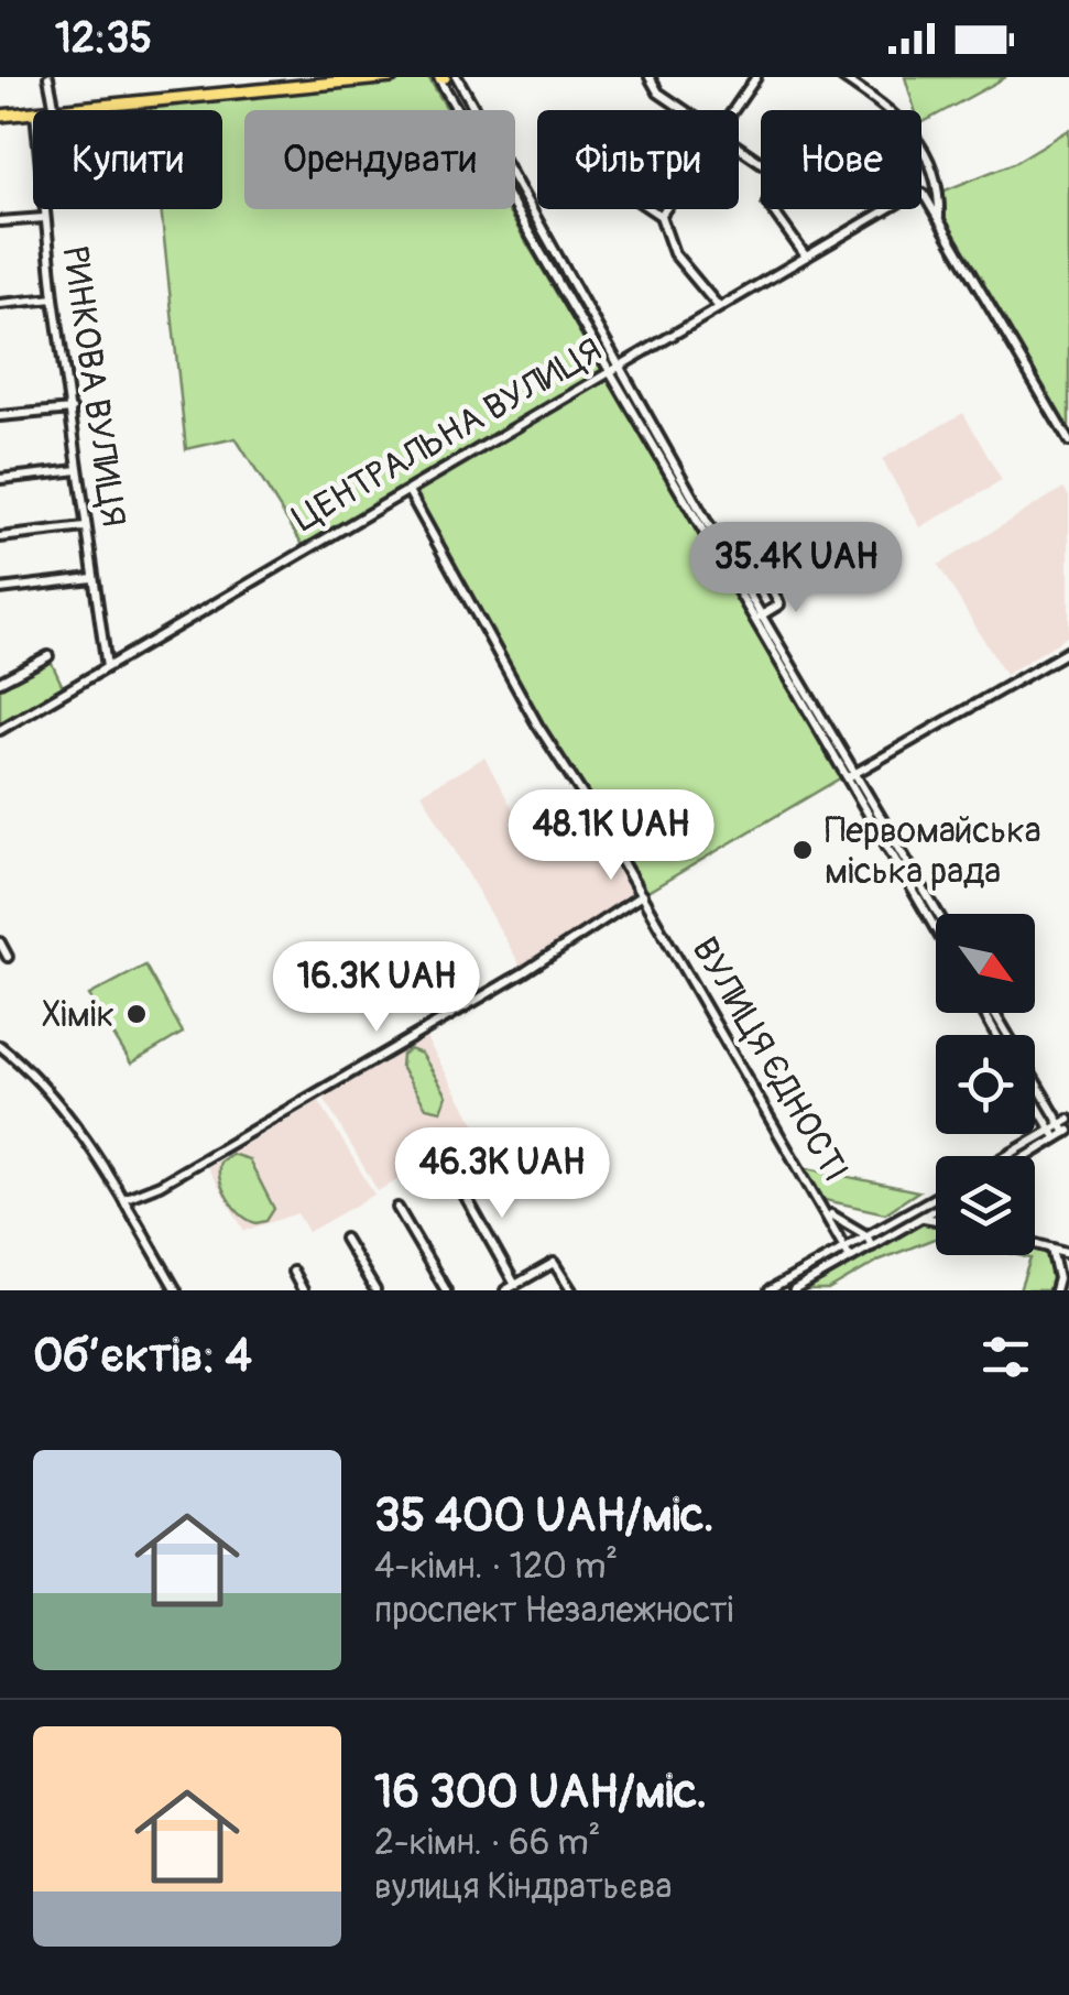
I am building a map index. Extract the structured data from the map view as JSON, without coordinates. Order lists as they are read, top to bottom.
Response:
{
  "streets": {
    "street": ["РИНКОВА ВУЛИЦЯ", "ЦЕНТРАЛЬНА ВУЛИЦЯ", "ВУЛИЦЯ ЄДНОСТІ"]
  },
  "crossings": [
    ["РИНКОВА ВУЛИЦЯ", "ЦЕНТРАЛЬНА ВУЛИЦЯ"],
    ["ЦЕНТРАЛЬНА ВУЛИЦЯ", "ВУЛИЦЯ ЄДНОСТІ"]
  ],
  "places": ["Первомайська мiська рада", "Хімік"],
  "north": "bottom right",
  "page": {
    "status": "12:35",
    "chip": [
      "Купити",
      "Орендувати",
      "Фільтри",
      "Нове"
    ],
    "price": [
      "35.4K UAH",
      "48.1K UAH",
      "16.3K UAH",
      "46.3K UAH"
    ],
    "heading": "Об’єктів: 4",
    "list": [
      {
        "name": "35 400 UAH/міс.",
        "note": "4-кімн. · 120 m² · проспект Незалежності"
      },
      {
        "name": "16 300 UAH/міс.",
        "note": "2-кімн. · 66 m² · вулиця Кіндратьєва"
      }
    ]
  }
}
